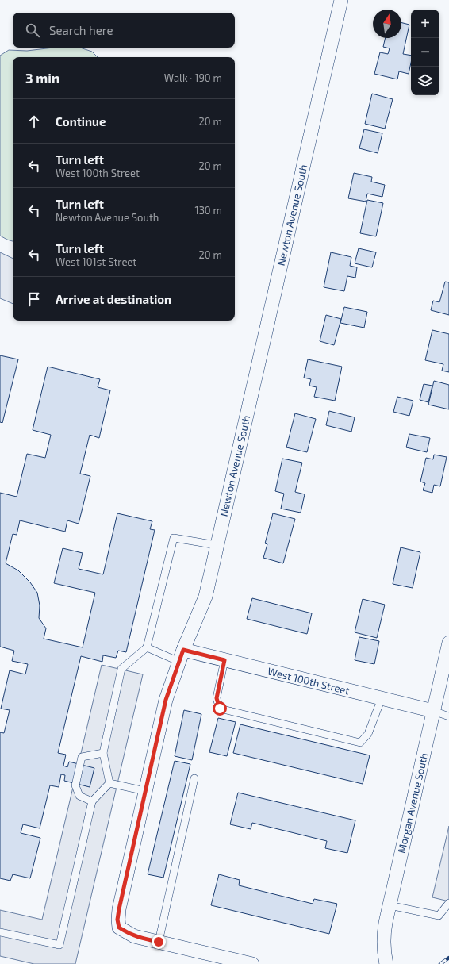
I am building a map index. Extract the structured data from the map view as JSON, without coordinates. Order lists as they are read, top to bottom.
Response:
{
  "streets": {
    "street": ["Newton Avenue South", "West 100th Street", "Morgan Avenue South"]
  },
  "crossings": [
    ["Newton Avenue South", "West 100th Street"],
    ["West 100th Street", "Morgan Avenue South"]
  ],
  "north": "top",
  "page": {
    "map_buttons": ["+", "−"],
    "search": "Search here",
    "heading": ["3 min", "Walk · 190 m"],
    "list": [
      ["Continue", "20 m"],
      ["Turn left", "West 100th Street", "20 m"],
      ["Turn left", "Newton Avenue South", "130 m"],
      ["Turn left", "West 101st Street", "20 m"],
      "Arrive at destination"
    ]
  }
}
